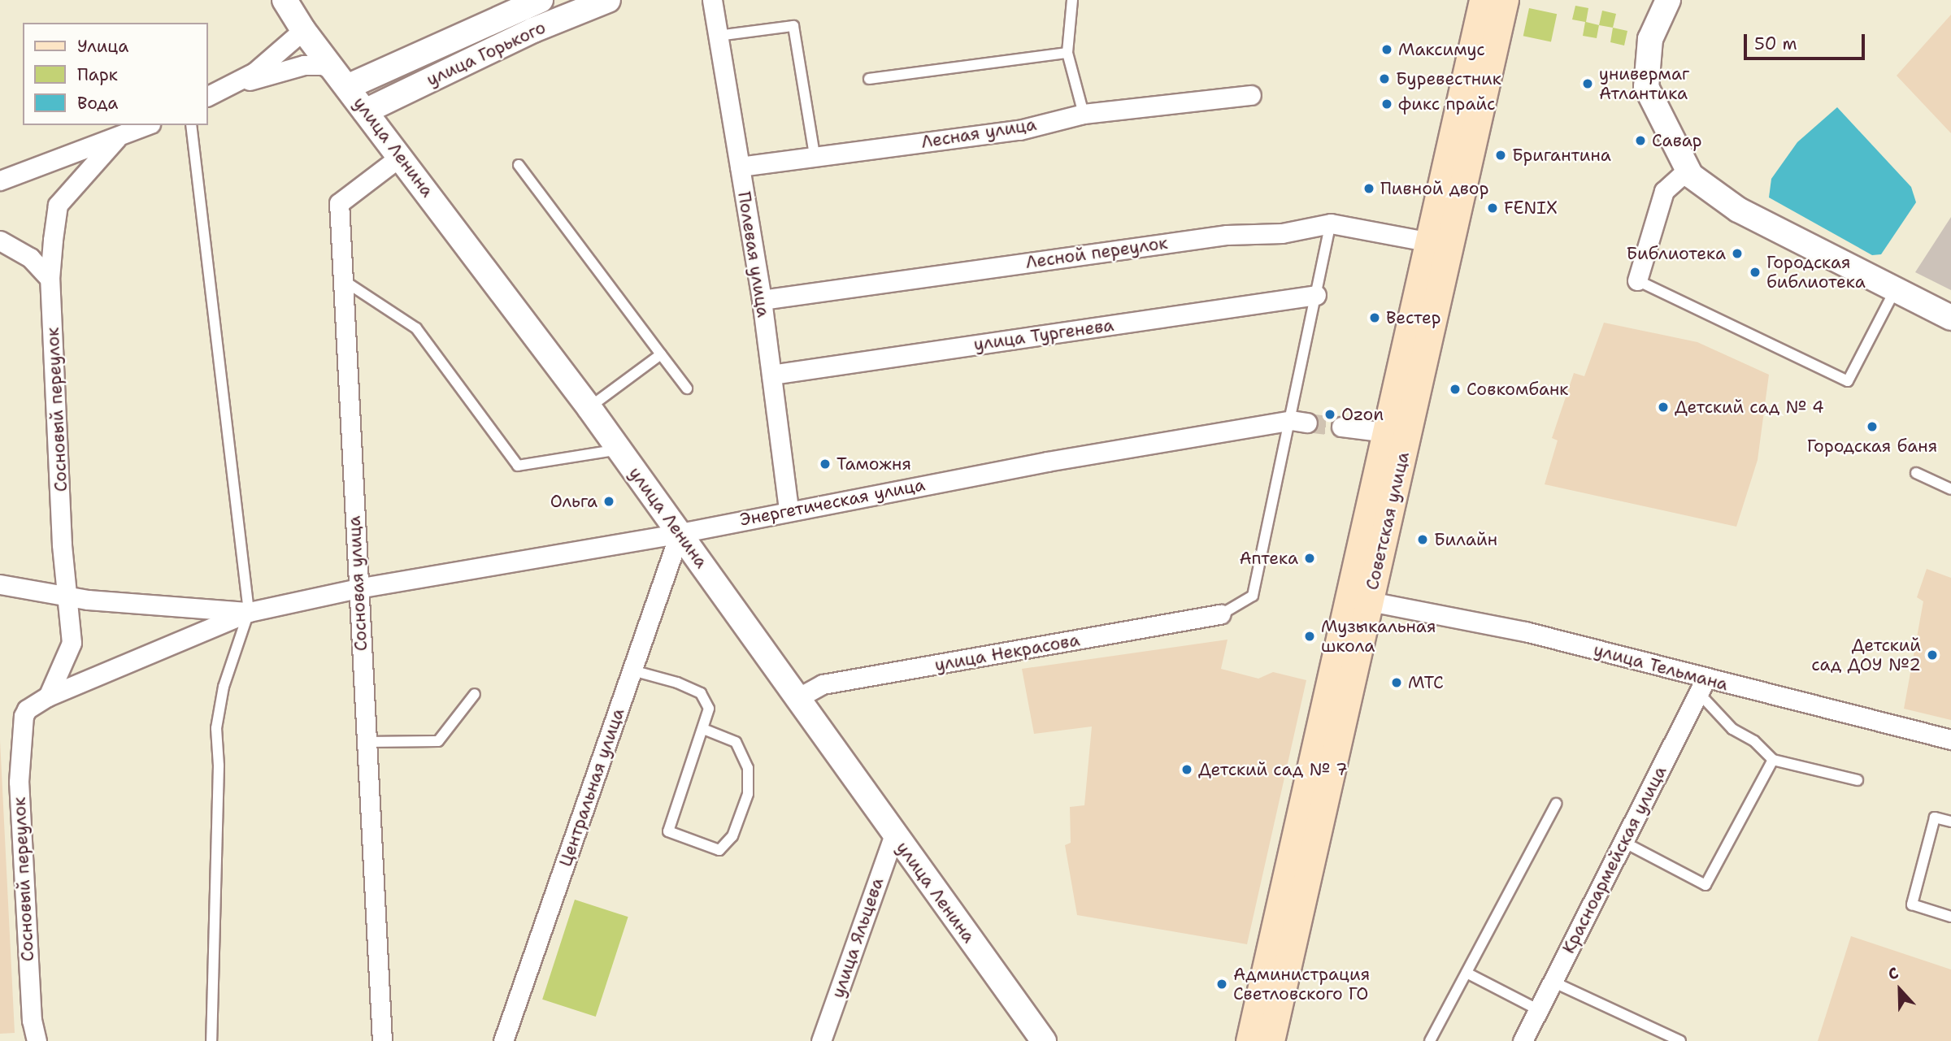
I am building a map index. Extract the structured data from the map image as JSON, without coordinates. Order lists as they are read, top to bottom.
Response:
{
  "streets": {
    "main road": ["Советская улица"],
    "street": [
      "улица Горького",
      "Лесная улица",
      "улица Ленина",
      "Лесной переулок",
      "Полевая улица",
      "улица Тургенева",
      "Сосновый переулок",
      "Энергетическая улица",
      "Сосновая улица",
      "улица Некрасова",
      "улица Тельмана",
      "Центральная улица",
      "Красноармейская улица",
      "улица Яльцева"
    ]
  },
  "crossings": [
    ["улица Горького", "улица Ленина"],
    ["Лесная улица", "Полевая улица"],
    ["улица Ленина", "Энергетическая улица"],
    ["улица Ленина", "Сосновая улица"],
    ["улица Ленина", "улица Некрасова"],
    ["улица Ленина", "Центральная улица"],
    ["улица Ленина", "улица Яльцева"],
    ["Лесной переулок", "Полевая улица"],
    ["Лесной переулок", "Советская улица"],
    ["Полевая улица", "улица Тургенева"],
    ["Полевая улица", "Энергетическая улица"],
    ["Сосновый переулок", "Энергетическая улица"],
    ["Сосновый переулок", "Сосновая улица"],
    ["Энергетическая улица", "Сосновая улица"],
    ["Энергетическая улица", "Центральная улица"],
    ["Советская улица", "улица Тельмана"],
    ["улица Тельмана", "Красноармейская улица"]
  ],
  "places": [
    "Максимус",
    "Буревестник",
    "универмаг Атлантика",
    "фикс прайс",
    "Савар",
    "Бригантина",
    "Пивной двор",
    "FENIX",
    "Библиотека",
    "Городская библиотека",
    "Вестер",
    "Совкомбанк",
    "Детский сад № 4",
    "Ozon",
    "Городская баня",
    "Таможня",
    "Ольга",
    "Билайн",
    "Аптека",
    "Музыкальная школа",
    "Детский сад ДОУ №2",
    "МТС",
    "Детский сад № 7",
    "Администрация Светловского ГО"
  ],
  "legend": ["Улица", "Парк", "Вода"],
  "scale_bar": "50 m",
  "north": "top"
}
